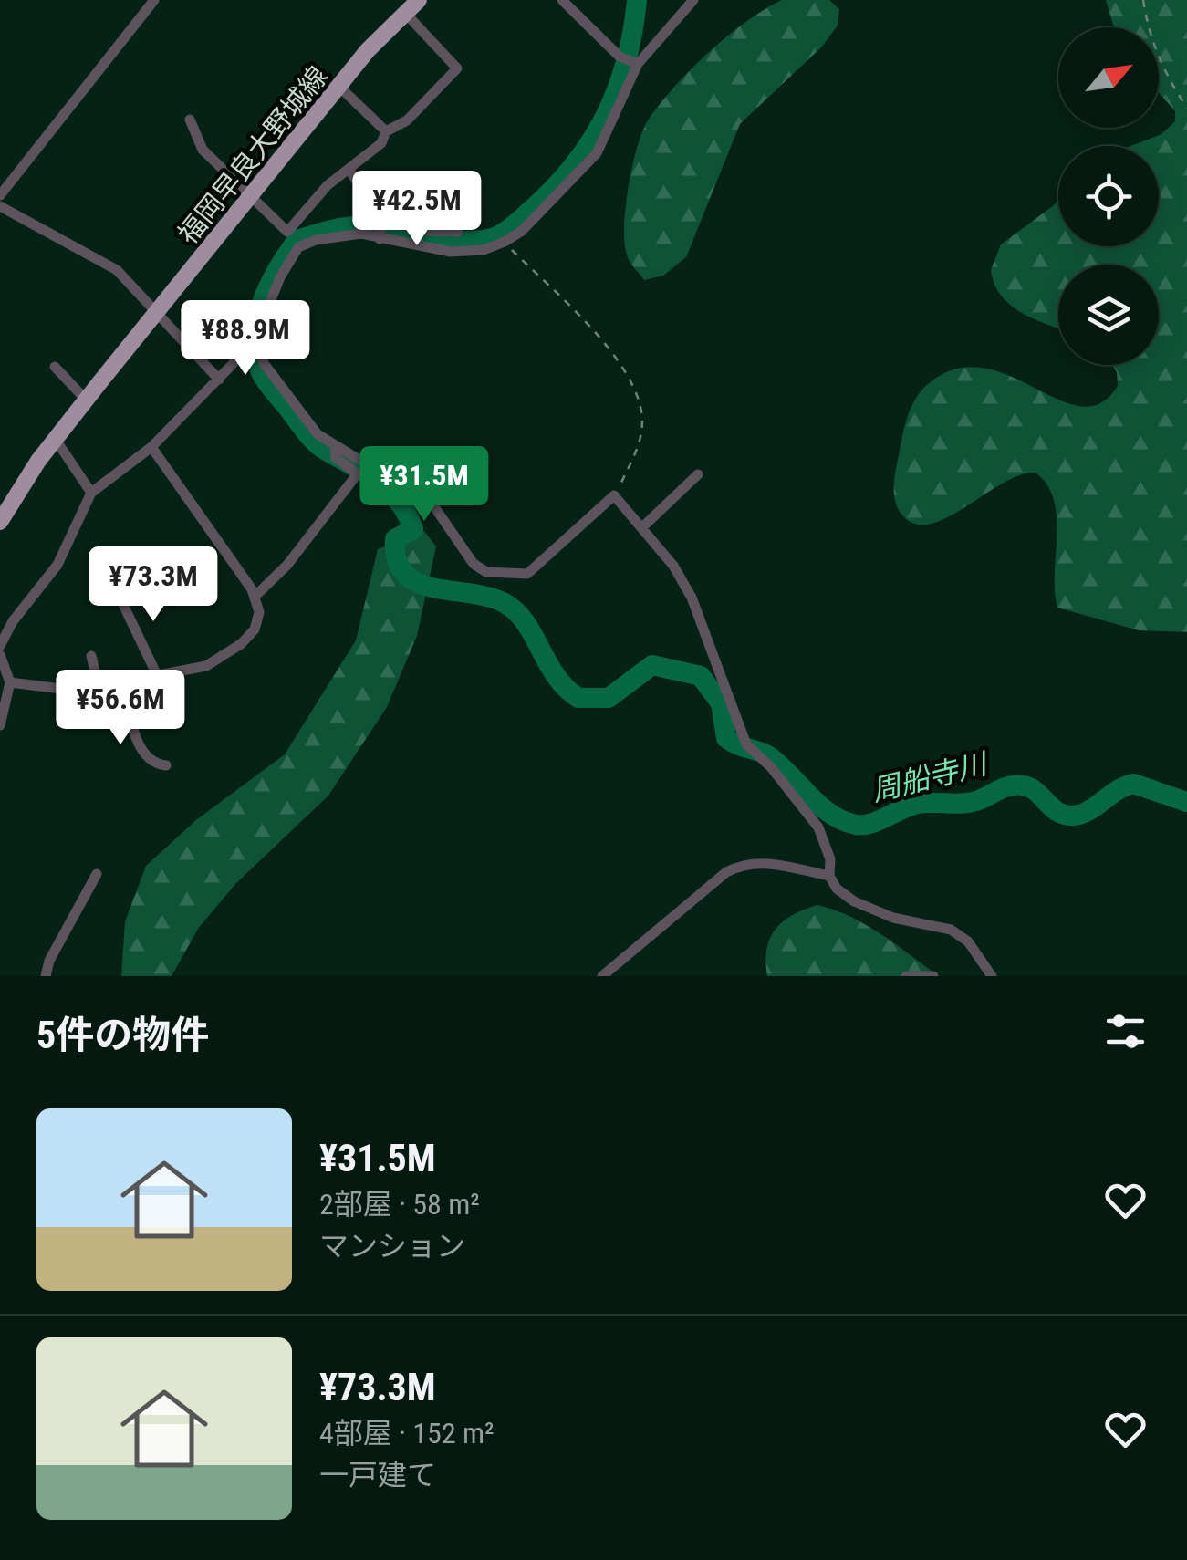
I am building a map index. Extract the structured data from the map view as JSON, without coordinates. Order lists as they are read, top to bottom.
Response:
{
  "streets": {
    "main road": ["福岡早良大野城線"]
  },
  "water": ["周船寺川"],
  "north": "top right",
  "page": {
    "price": [
      "¥42.5M",
      "¥88.9M",
      "¥31.5M",
      "¥73.3M",
      "¥56.6M"
    ],
    "heading": "5件の物件",
    "list": [
      {
        "name": "¥31.5M",
        "note": "2部屋 · 58 m² · マンション"
      },
      {
        "name": "¥73.3M",
        "note": "4部屋 · 152 m² · 一戸建て"
      }
    ]
  }
}
